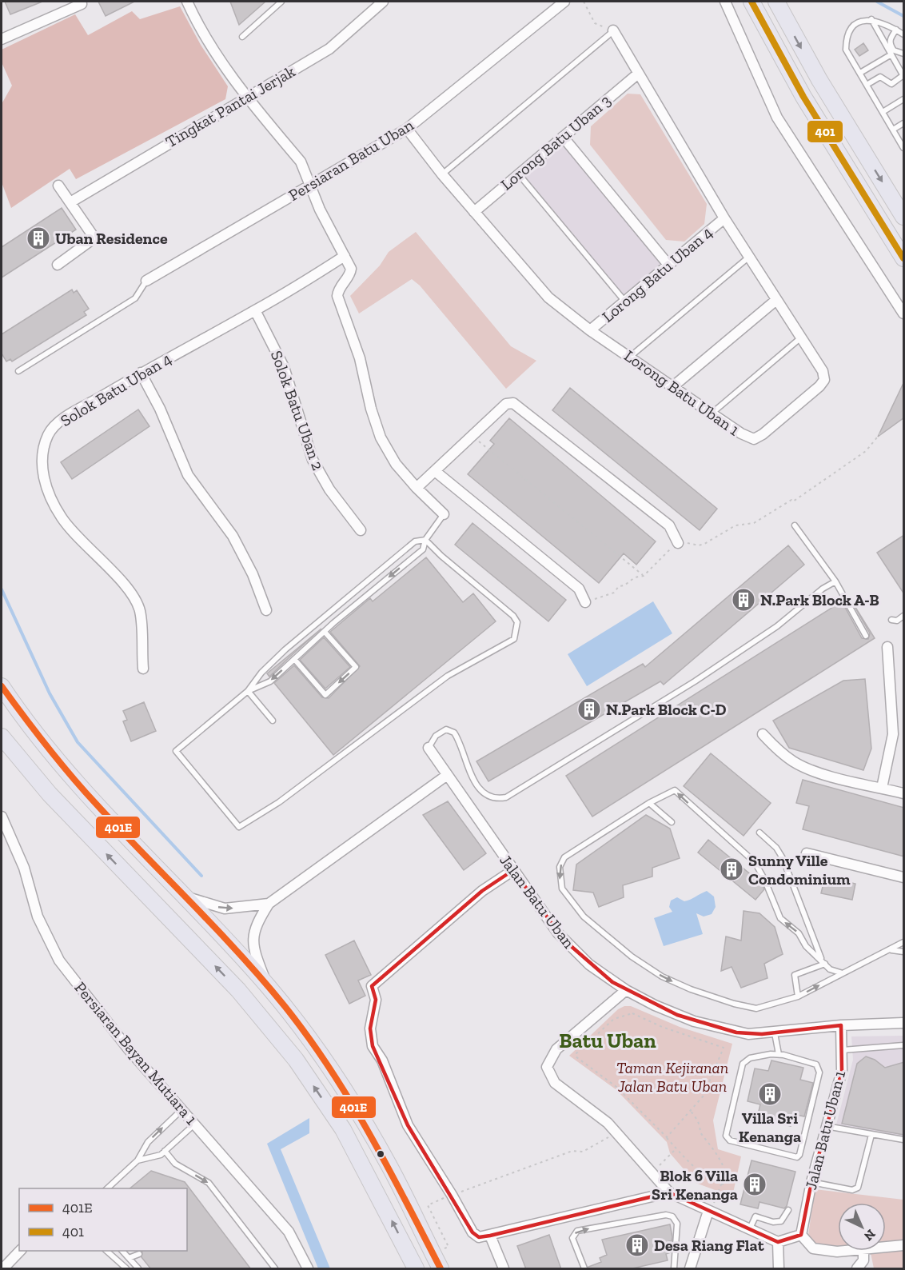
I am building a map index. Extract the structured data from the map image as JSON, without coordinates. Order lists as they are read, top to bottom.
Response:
{
  "streets": {
    "street": [
      "Tingkat Pantai Jerjak",
      "Lorong Batu Uban 3",
      "Persiaran Batu Uban",
      "Lorong Batu Uban 4",
      "Solok Batu Uban 4",
      "Lorong Batu Uban 1",
      "Solok Batu Uban 2",
      "Jalan Batu Uban",
      "Persiaran Bayan Mutiara 1",
      "Jalan Batu Uban 1"
    ]
  },
  "crossings": [
    ["Lorong Batu Uban 3", "Lorong Batu Uban 1"],
    ["Persiaran Batu Uban", "Lorong Batu Uban 1"],
    ["Lorong Batu Uban 4", "Lorong Batu Uban 1"],
    ["Solok Batu Uban 4", "Solok Batu Uban 2"],
    ["Jalan Batu Uban", "Jalan Batu Uban 1"]
  ],
  "districts": ["Batu Uban"],
  "parks": ["Taman Kejiranan Jalan Batu Uban"],
  "places": {
    "building": [
      "Uban Residence",
      "N.Park Block A-B",
      "N.Park Block C-D",
      "Sunny Ville Condominium",
      "Villa Sri Kenanga",
      "Blok 6 Villa Sri Kenanga",
      "Desa Riang Flat"
    ]
  },
  "lines": ["transit line 401", "transit line 401E"],
  "legend": ["401E", "401"],
  "north": "bottom right"
}
